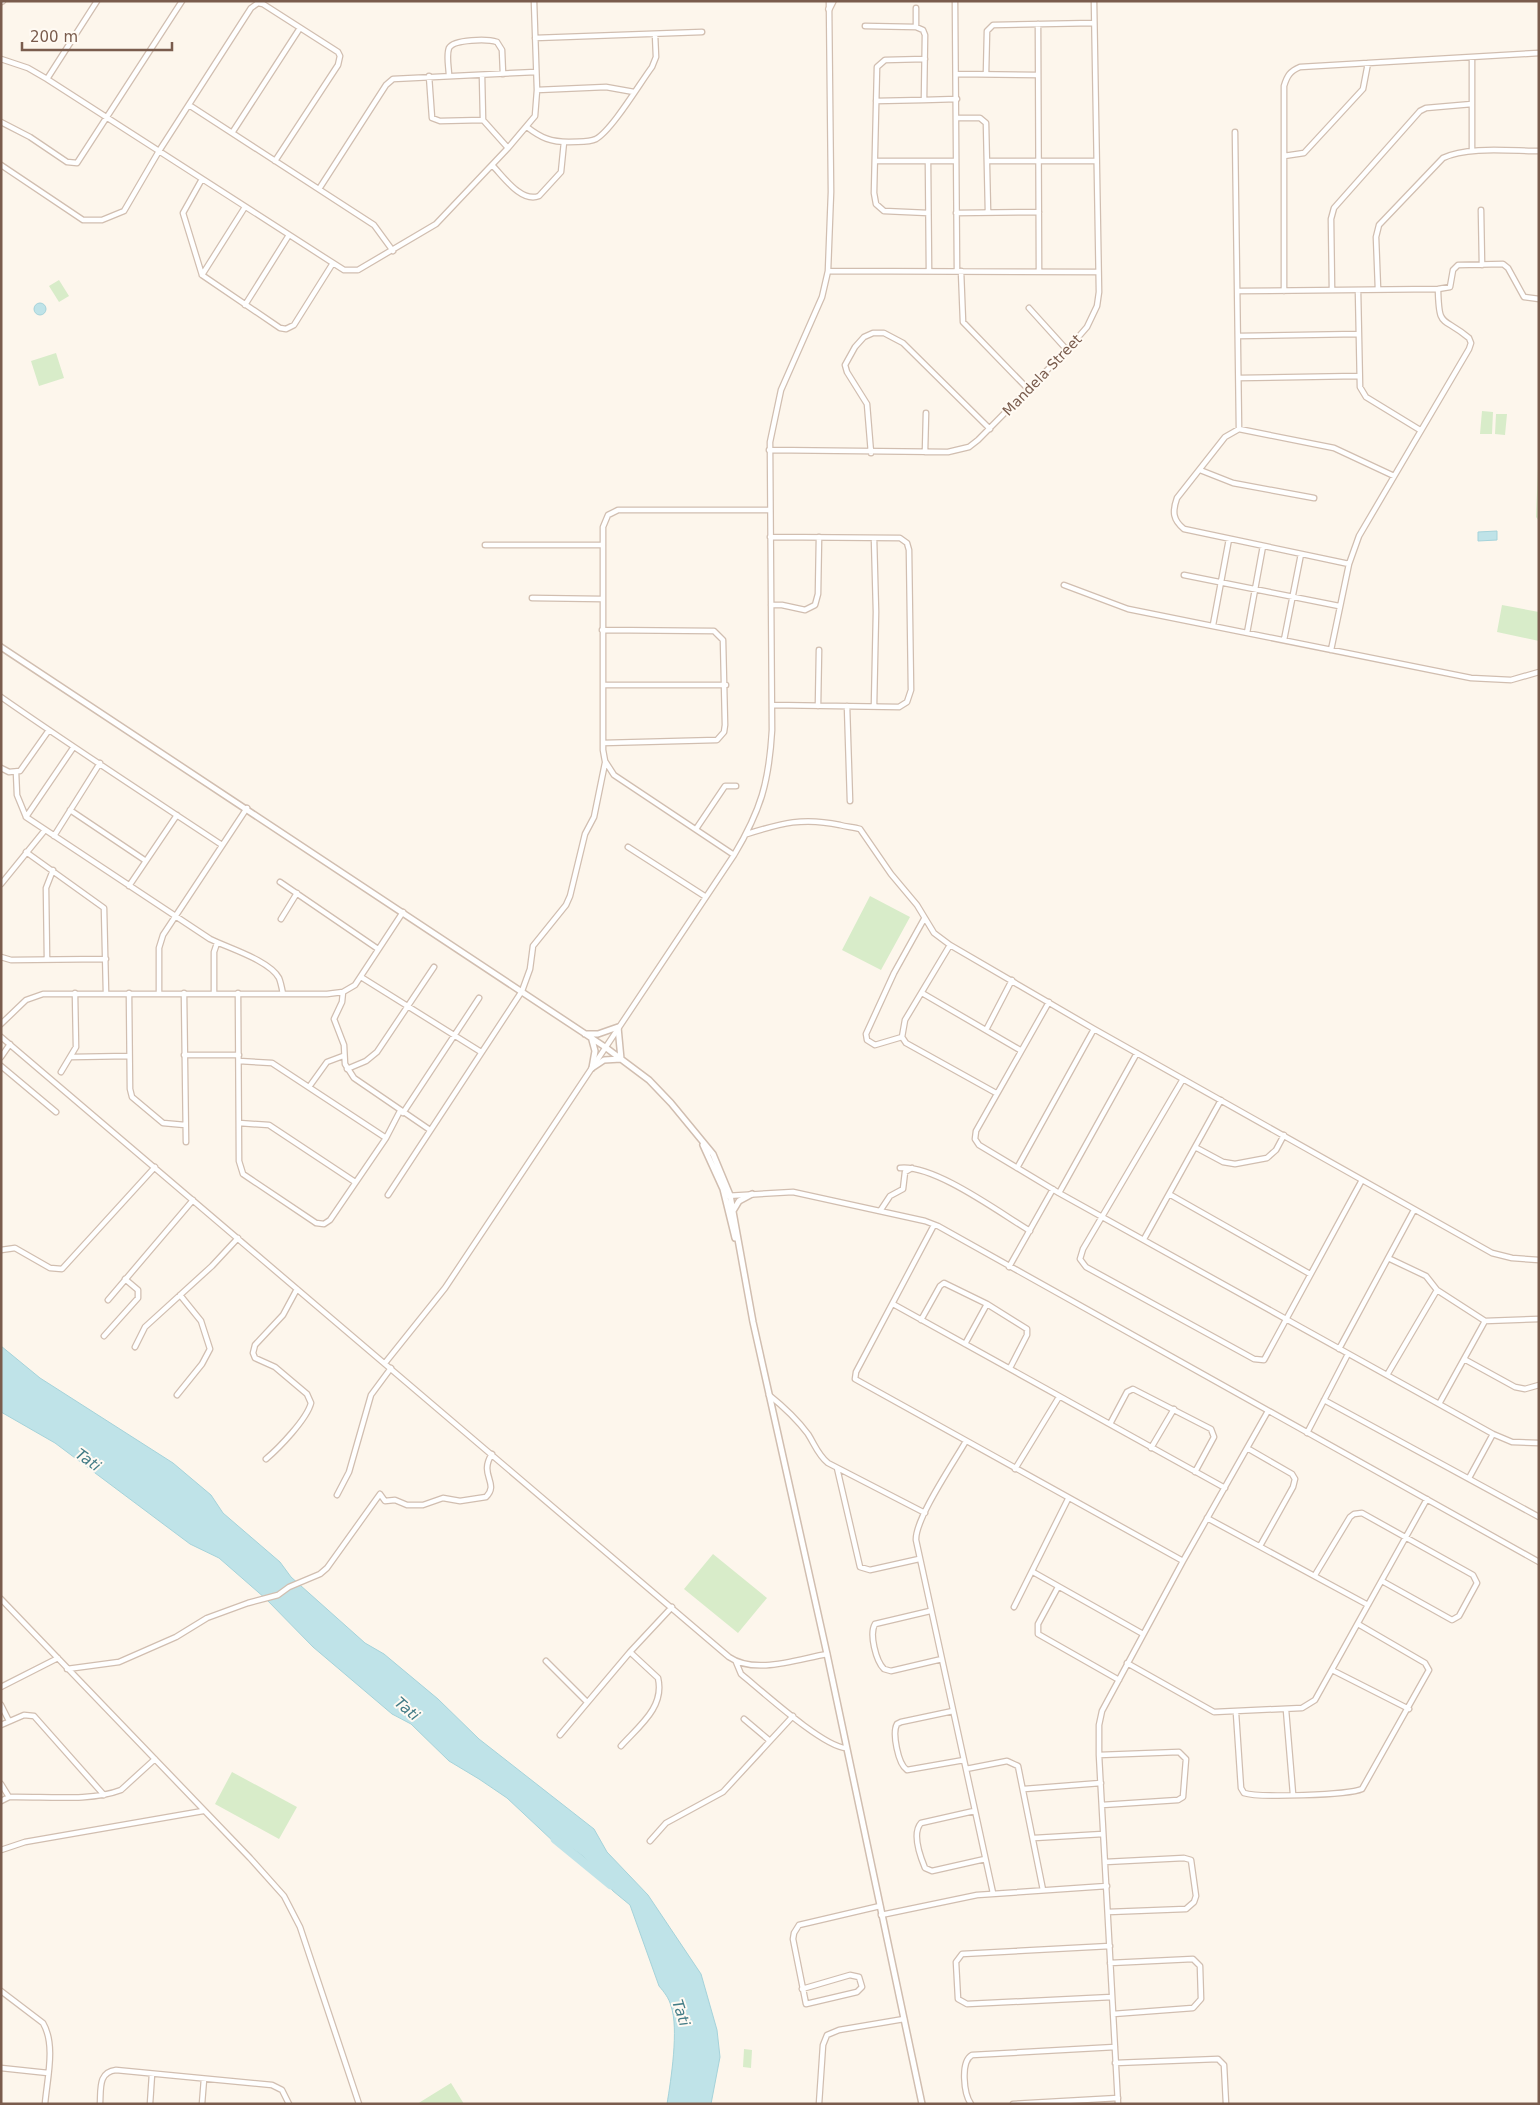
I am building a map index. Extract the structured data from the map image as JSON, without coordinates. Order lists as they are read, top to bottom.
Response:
{
  "streets": {
    "street": ["Mandela Street"]
  },
  "water": ["Tati"],
  "scale_bar": "200 m"
}
